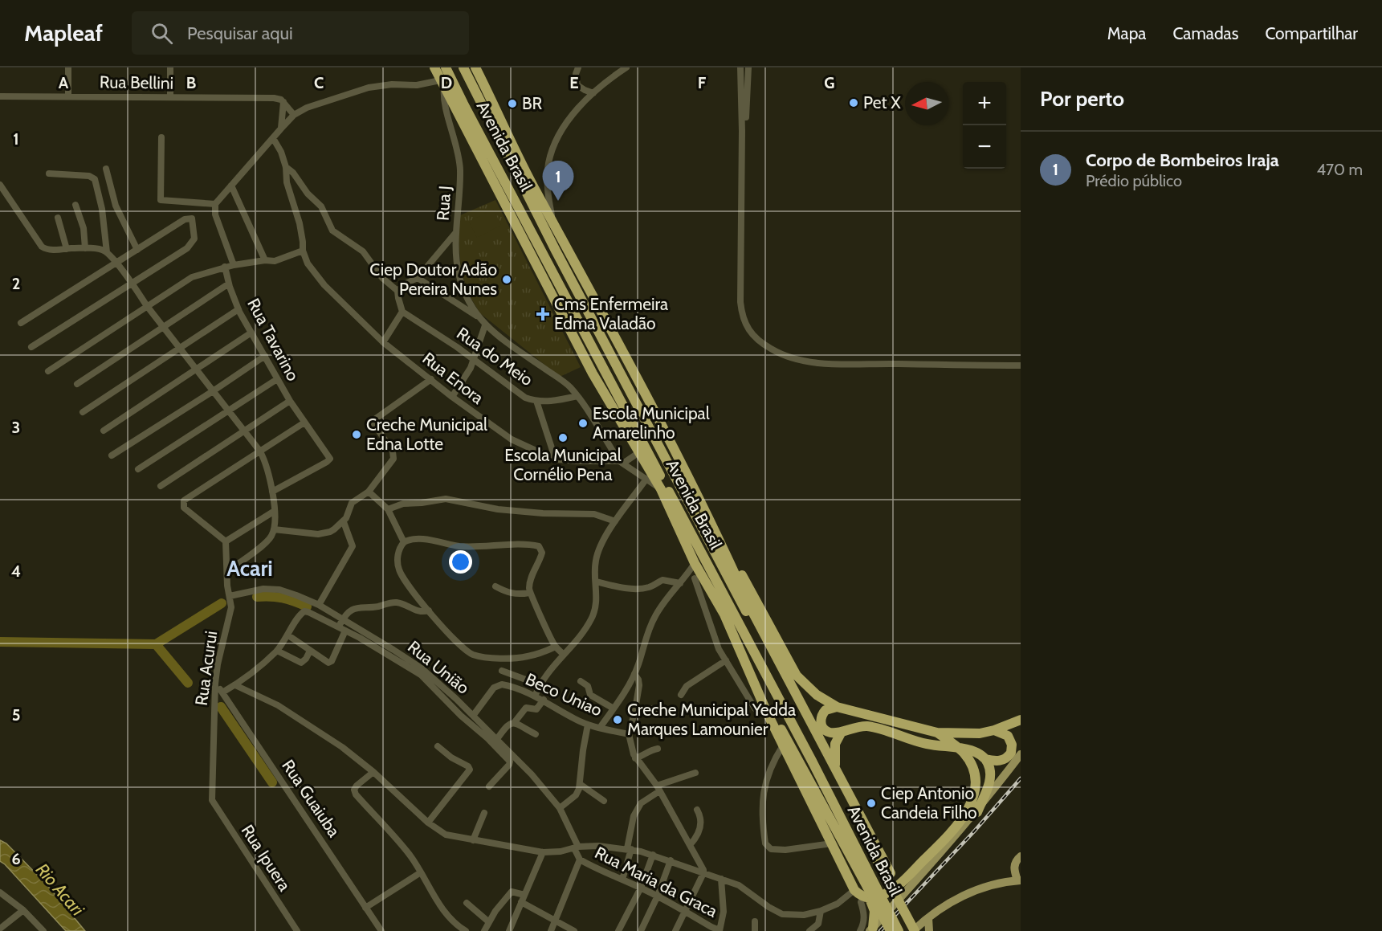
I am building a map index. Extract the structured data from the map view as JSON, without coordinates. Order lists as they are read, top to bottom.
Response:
{
  "streets": {
    "highway": ["Avenida Brasil"],
    "street": [
      "Rua Bellini",
      "Rua J",
      "Rua Tavarino",
      "Rua do Meio",
      "Rua Enora",
      "Rua União",
      "Rua Acurui",
      "Beco Uniao",
      "Rua Guaiuba",
      "Rua Ipuera",
      "Rua Maria da Graca"
    ]
  },
  "crossings": [
    ["Avenida Brasil", "Rua J"],
    ["Rua J", "Rua do Meio"],
    ["Rua J", "Rua Enora"],
    ["Rua União", "Rua Acurui"],
    ["Rua União", "Beco Uniao"],
    ["Rua União", "Rua Maria da Graca"],
    ["Rua Acurui", "Rua Guaiuba"],
    ["Rua Acurui", "Rua Ipuera"]
  ],
  "districts": ["Acari"],
  "water": ["Rio Acari"],
  "places": {
    "other": [
      "Pet X",
      "BR",
      "Ciep Doutor Adão Pereira Nunes",
      "Escola Municipal Amarelinho",
      "Creche Municipal Edna Lotte",
      "Escola Municipal Cornélio Pena",
      "Creche Municipal Yedda Marques Lamounier",
      "Ciep Antonio Candeia Filho"
    ],
    "health": ["Cms Enfermeira Edma Valadão"]
  },
  "north": "left",
  "page": {
    "header": "Mapleaf",
    "search": "Pesquisar aqui",
    "nav": ["Mapa", "Camadas", "Compartilhar"],
    "heading": "Por perto",
    "map_buttons": ["+", "−"],
    "list": [
      {
        "mark": "1",
        "name": "Corpo de Bombeiros Iraja",
        "note": "Prédio público",
        "value": "470 m"
      }
    ],
    "pins": "1"
  },
  "grid": {
    "columns": [
      "A",
      "B",
      "C",
      "D",
      "E",
      "F",
      "G"
    ],
    "rows": [
      "1",
      "2",
      "3",
      "4",
      "5",
      "6"
    ]
  }
}
